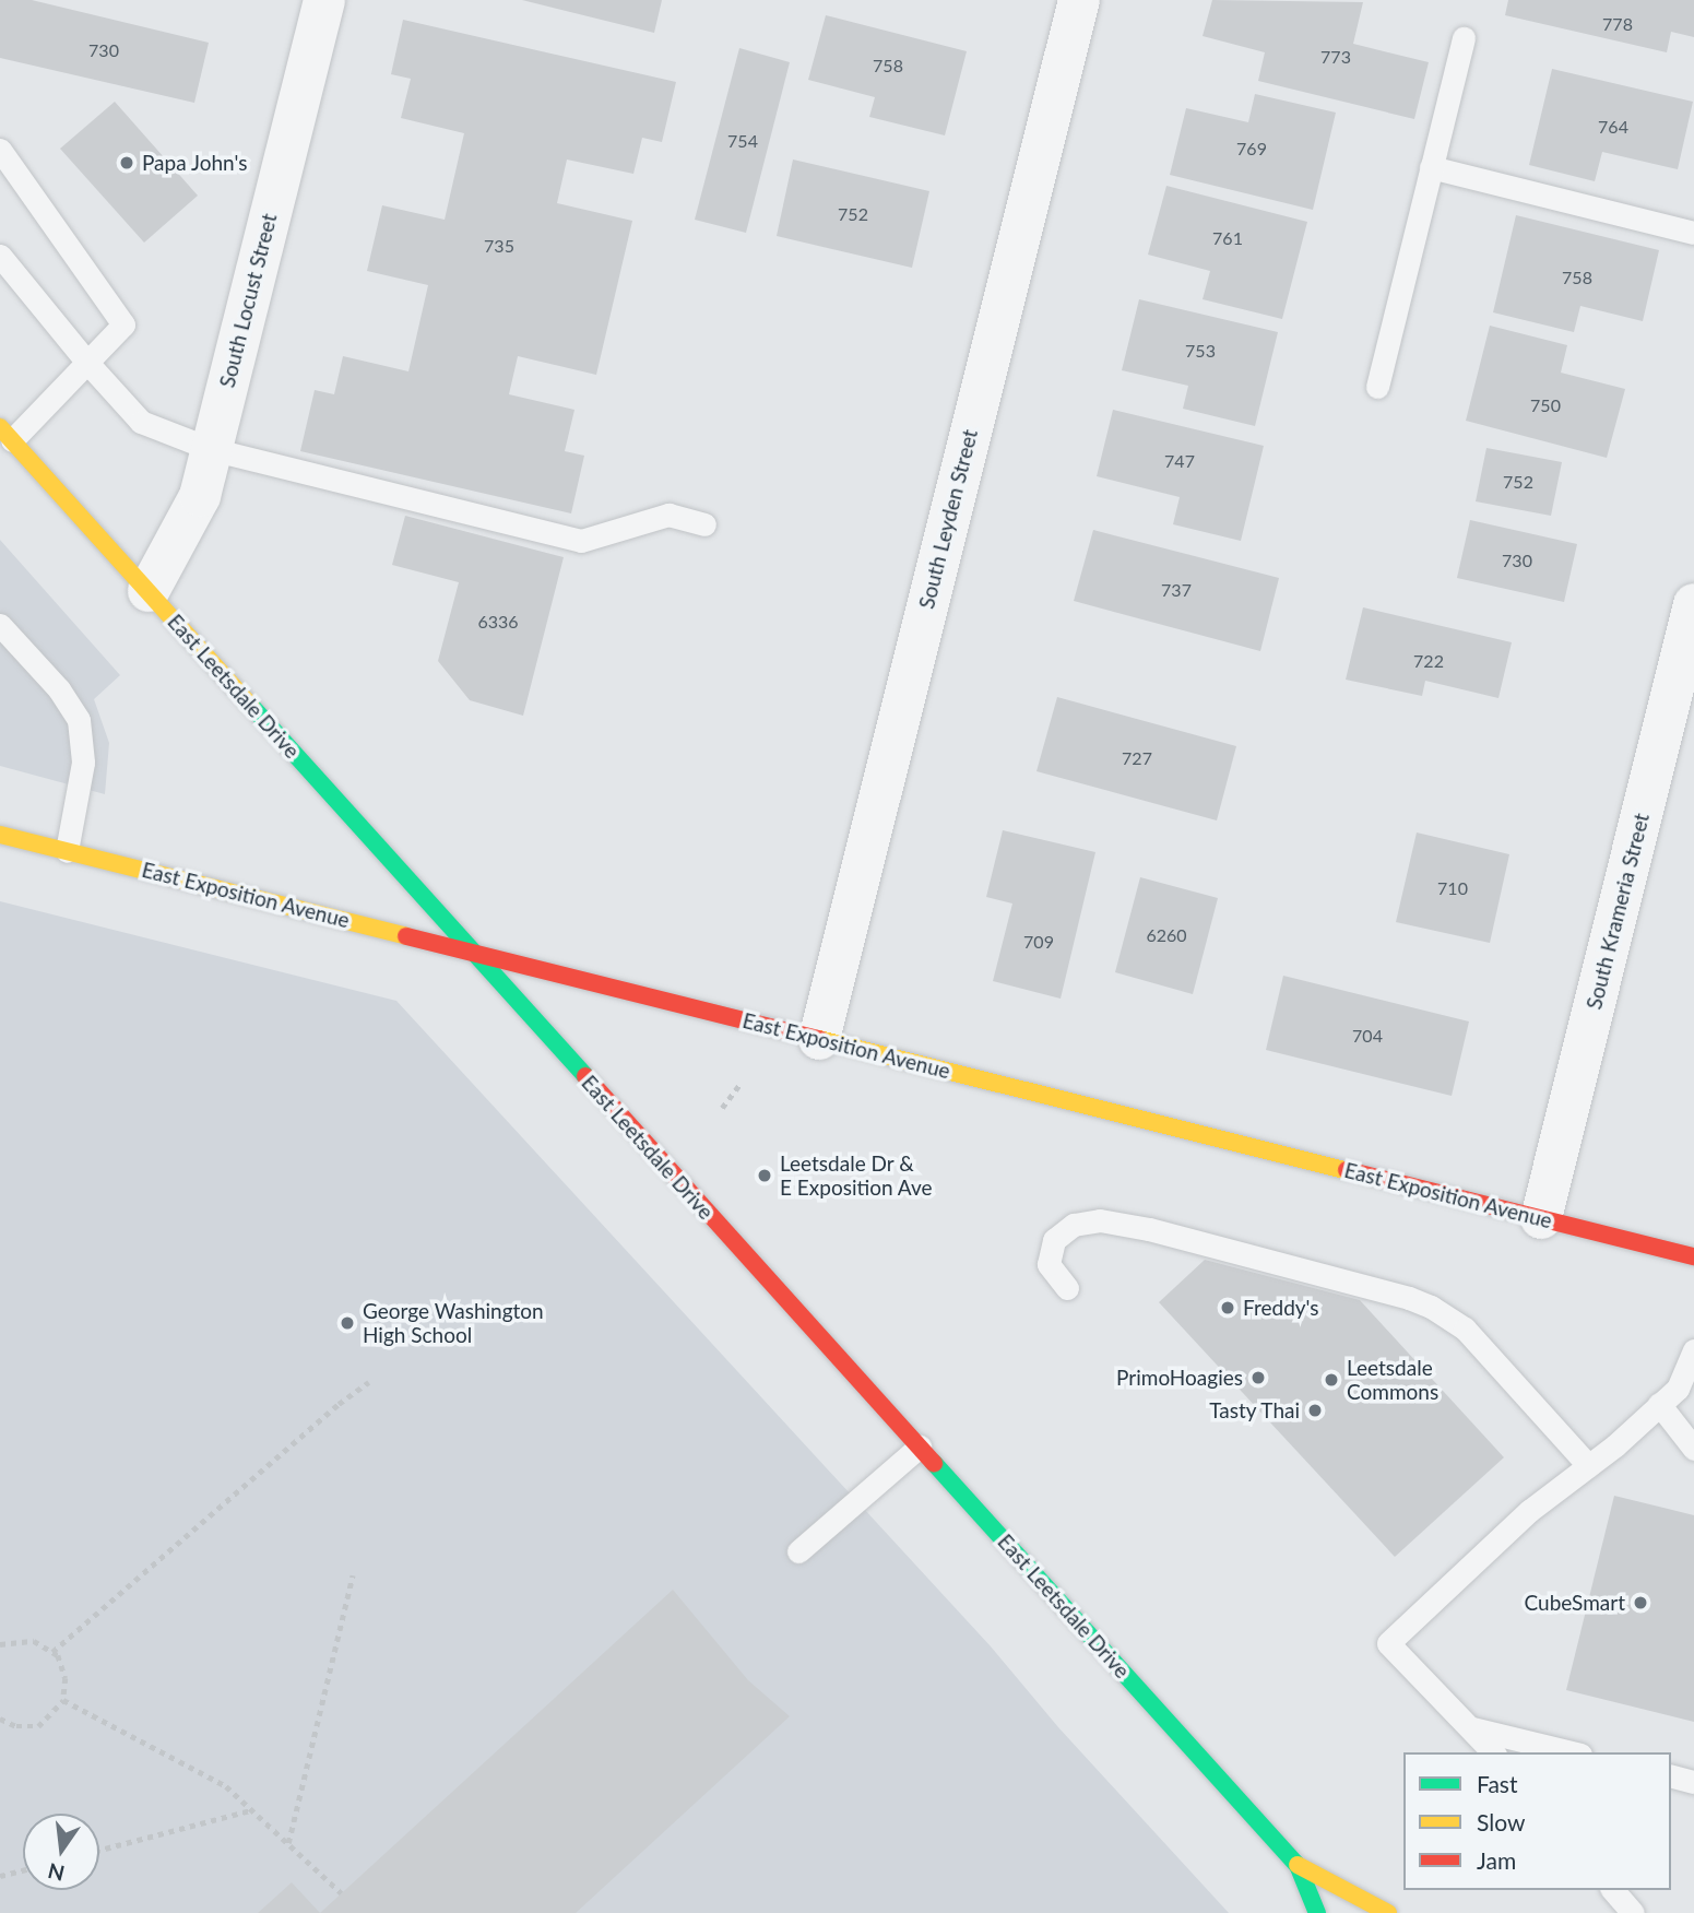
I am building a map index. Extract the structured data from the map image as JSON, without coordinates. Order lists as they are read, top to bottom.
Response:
{
  "streets": {
    "main road": ["East Leetsdale Drive", "East Exposition Avenue"],
    "street": ["South Locust Street", "South Leyden Street", "South Krameria Street"]
  },
  "crossings": [
    ["South Locust Street", "East Leetsdale Drive"],
    ["South Leyden Street", "East Exposition Avenue"],
    ["East Leetsdale Drive", "East Exposition Avenue"],
    ["East Exposition Avenue", "South Krameria Street"]
  ],
  "places": [
    "Papa John's",
    "Leetsdale Dr & E Exposition Ave",
    "Freddy's",
    "George Washington High School",
    "PrimoHoagies",
    "Leetsdale Commons",
    "Tasty Thai",
    "CubeSmart"
  ],
  "house_numbers": [
    "778",
    "730",
    "773",
    "758",
    "764",
    "754",
    "769",
    "752",
    "761",
    "735",
    "758",
    "753",
    "750",
    "747",
    "752",
    "730",
    "737",
    "6336",
    "722",
    "727",
    "710",
    "6260",
    "709",
    "704"
  ],
  "legend": ["Fast", "Slow", "Jam"],
  "north": "bottom"
}
